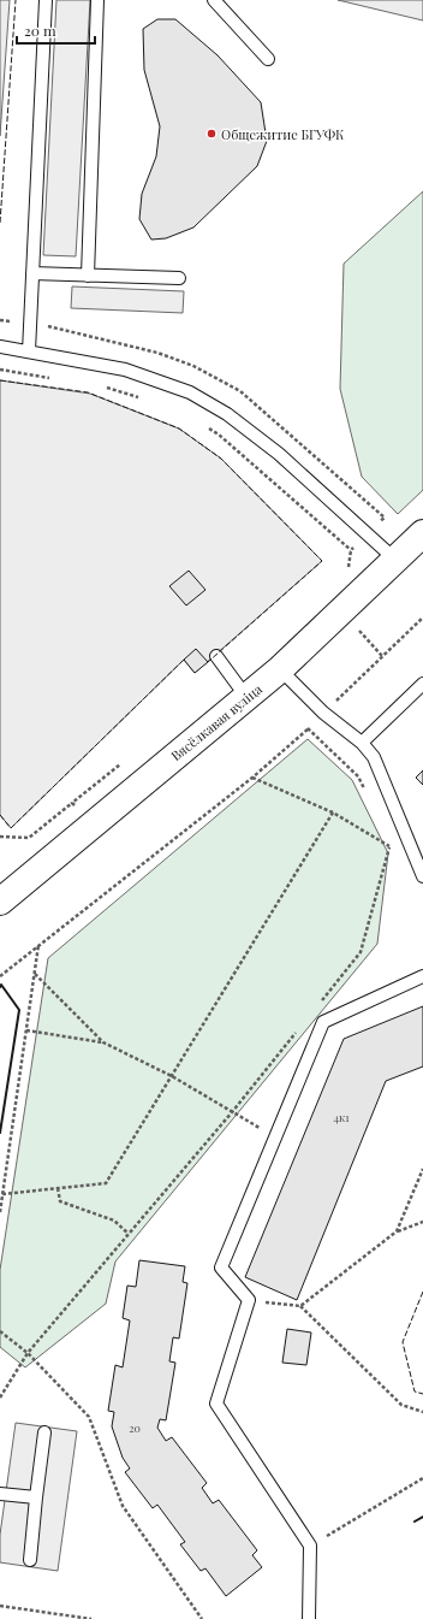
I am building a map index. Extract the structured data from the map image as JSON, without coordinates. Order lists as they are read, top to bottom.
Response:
{
  "streets": {
    "street": ["Вясёлкавая вуліца"]
  },
  "places": ["Общежитие БГУФК"],
  "house_numbers": ["4к1", "20"],
  "scale_bar": "20 m"
}
